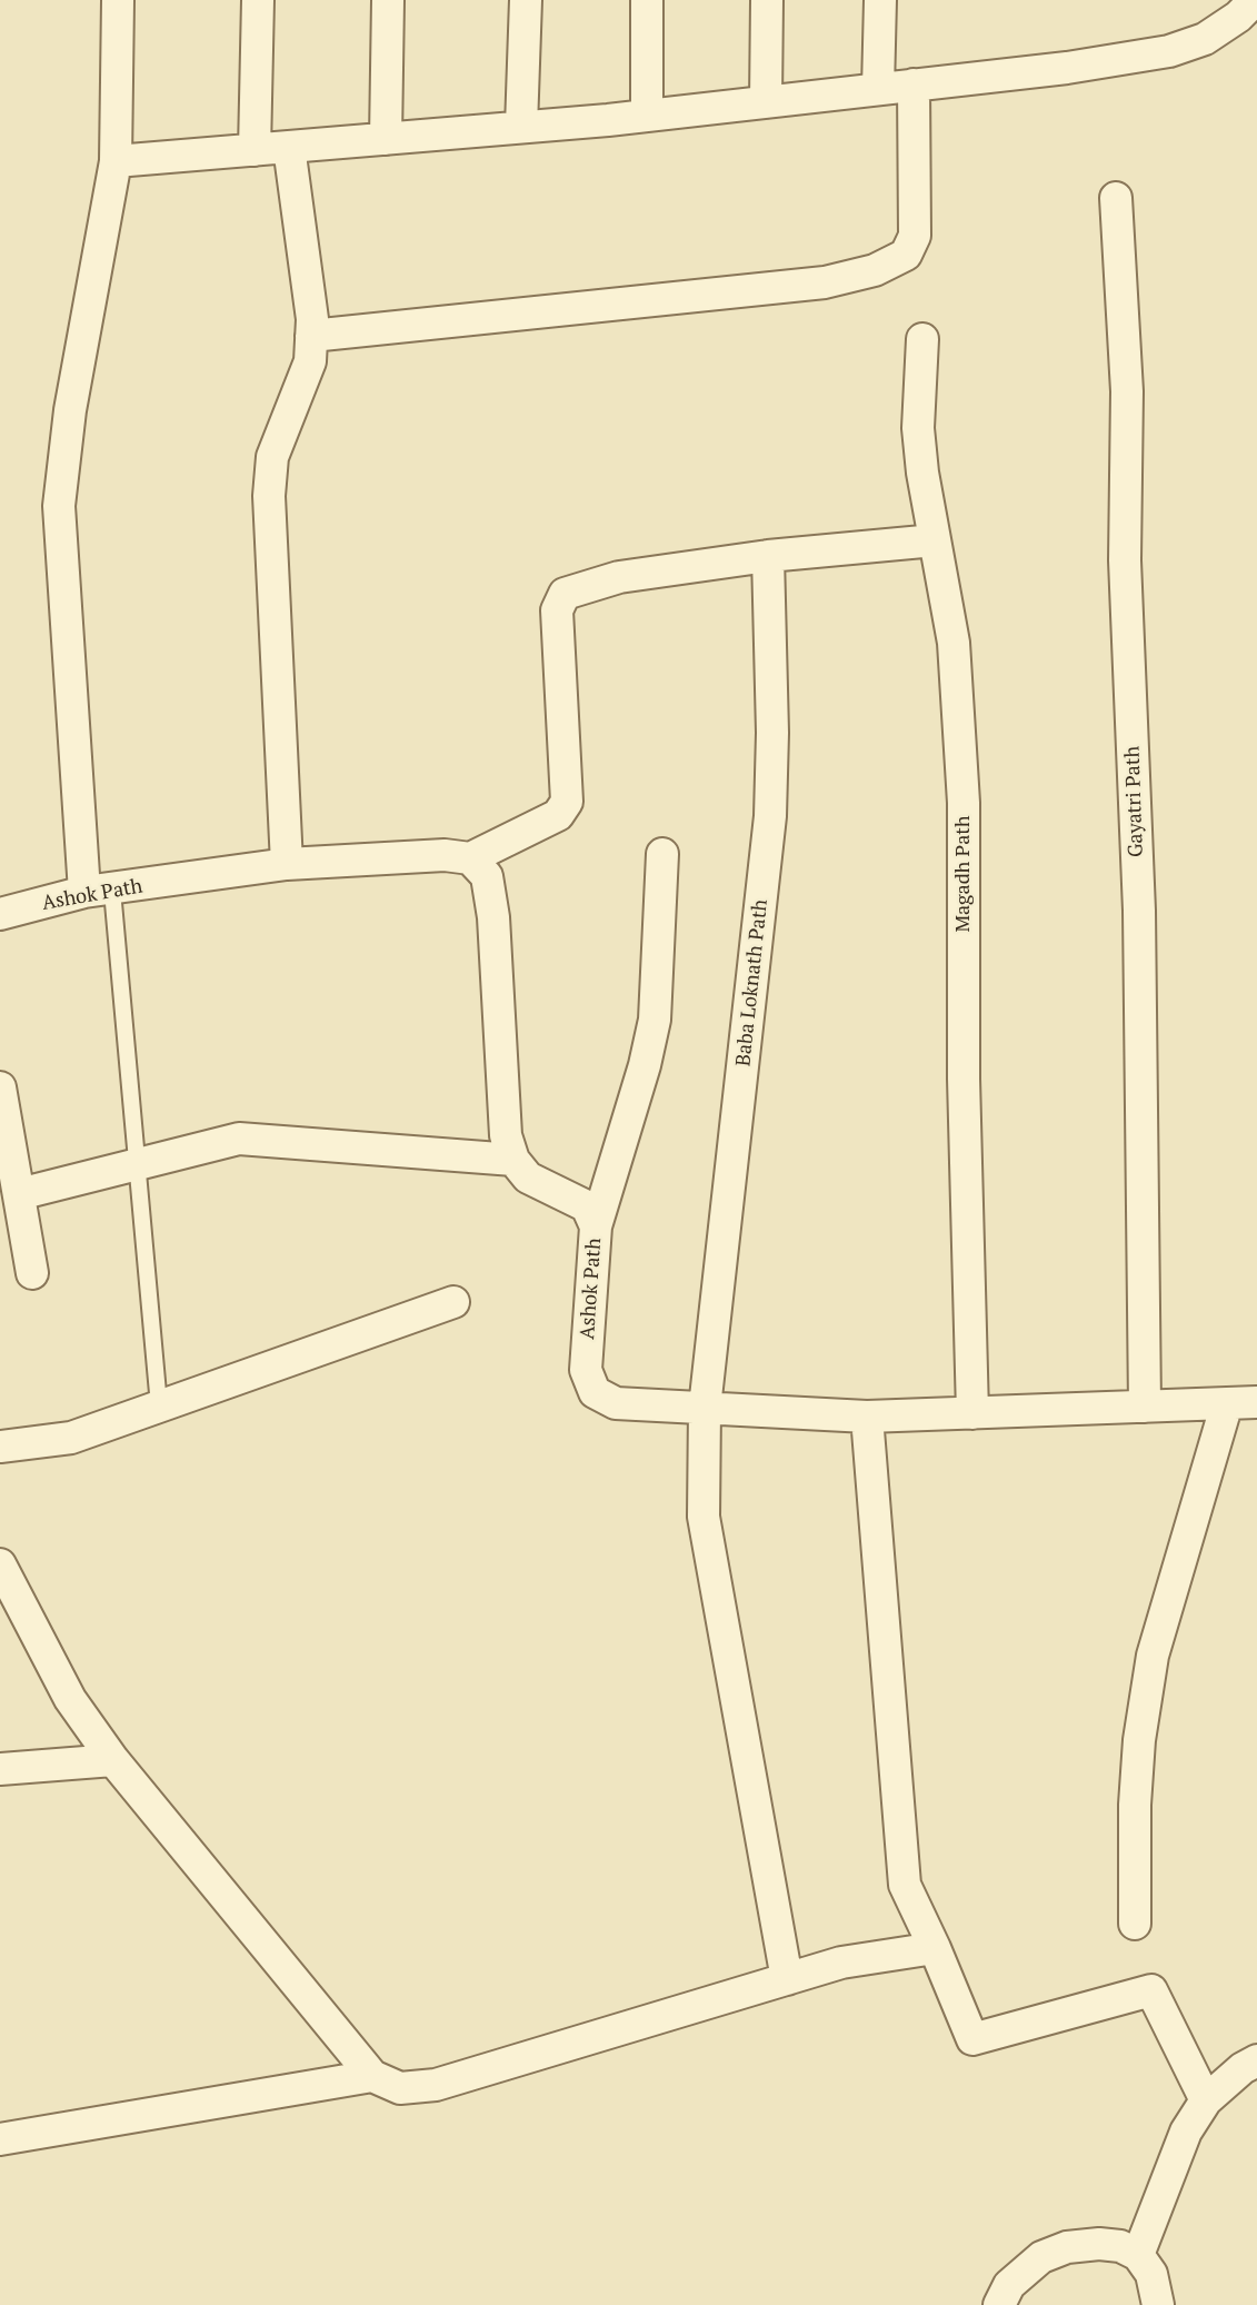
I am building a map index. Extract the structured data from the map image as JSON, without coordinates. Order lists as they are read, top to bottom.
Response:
{
  "streets": {
    "street": [
      "Gayatri Path",
      "Magadh Path",
      "Ashok Path",
      "Baba Loknath Path"
    ]
  },
  "crossings": [
    ["Gayatri Path", "Ashok Path"],
    ["Magadh Path", "Ashok Path"],
    ["Ashok Path", "Baba Loknath Path"]
  ]
}
